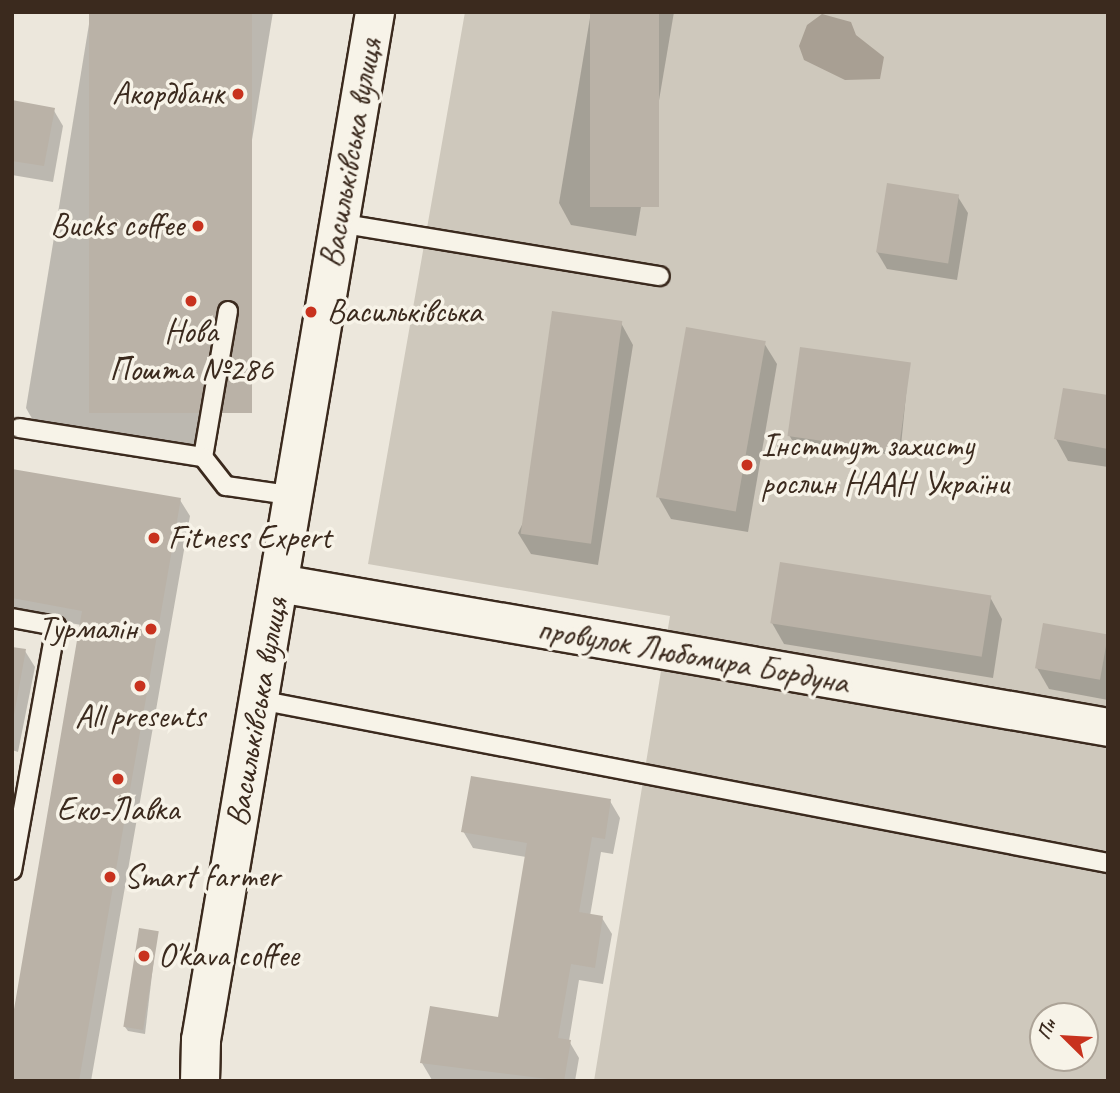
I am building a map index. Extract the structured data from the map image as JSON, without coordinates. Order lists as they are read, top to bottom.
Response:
{
  "streets": {
    "main road": ["Васильківська вулиця"],
    "street": ["провулок Любомира Бордуна"]
  },
  "crossings": [
    ["Васильківська вулиця", "провулок Любомира Бордуна"]
  ],
  "places": [
    "Акордбанк",
    "Bucks coffee",
    "Нова Пошта №286",
    "Васильківська",
    "Інститут захисту рослин НААН України",
    "Fitness Expert",
    "Турмалін",
    "All presents",
    "Еко-Лавка",
    "Smart farmer",
    "O'kava coffee"
  ],
  "north": "top left"
}
